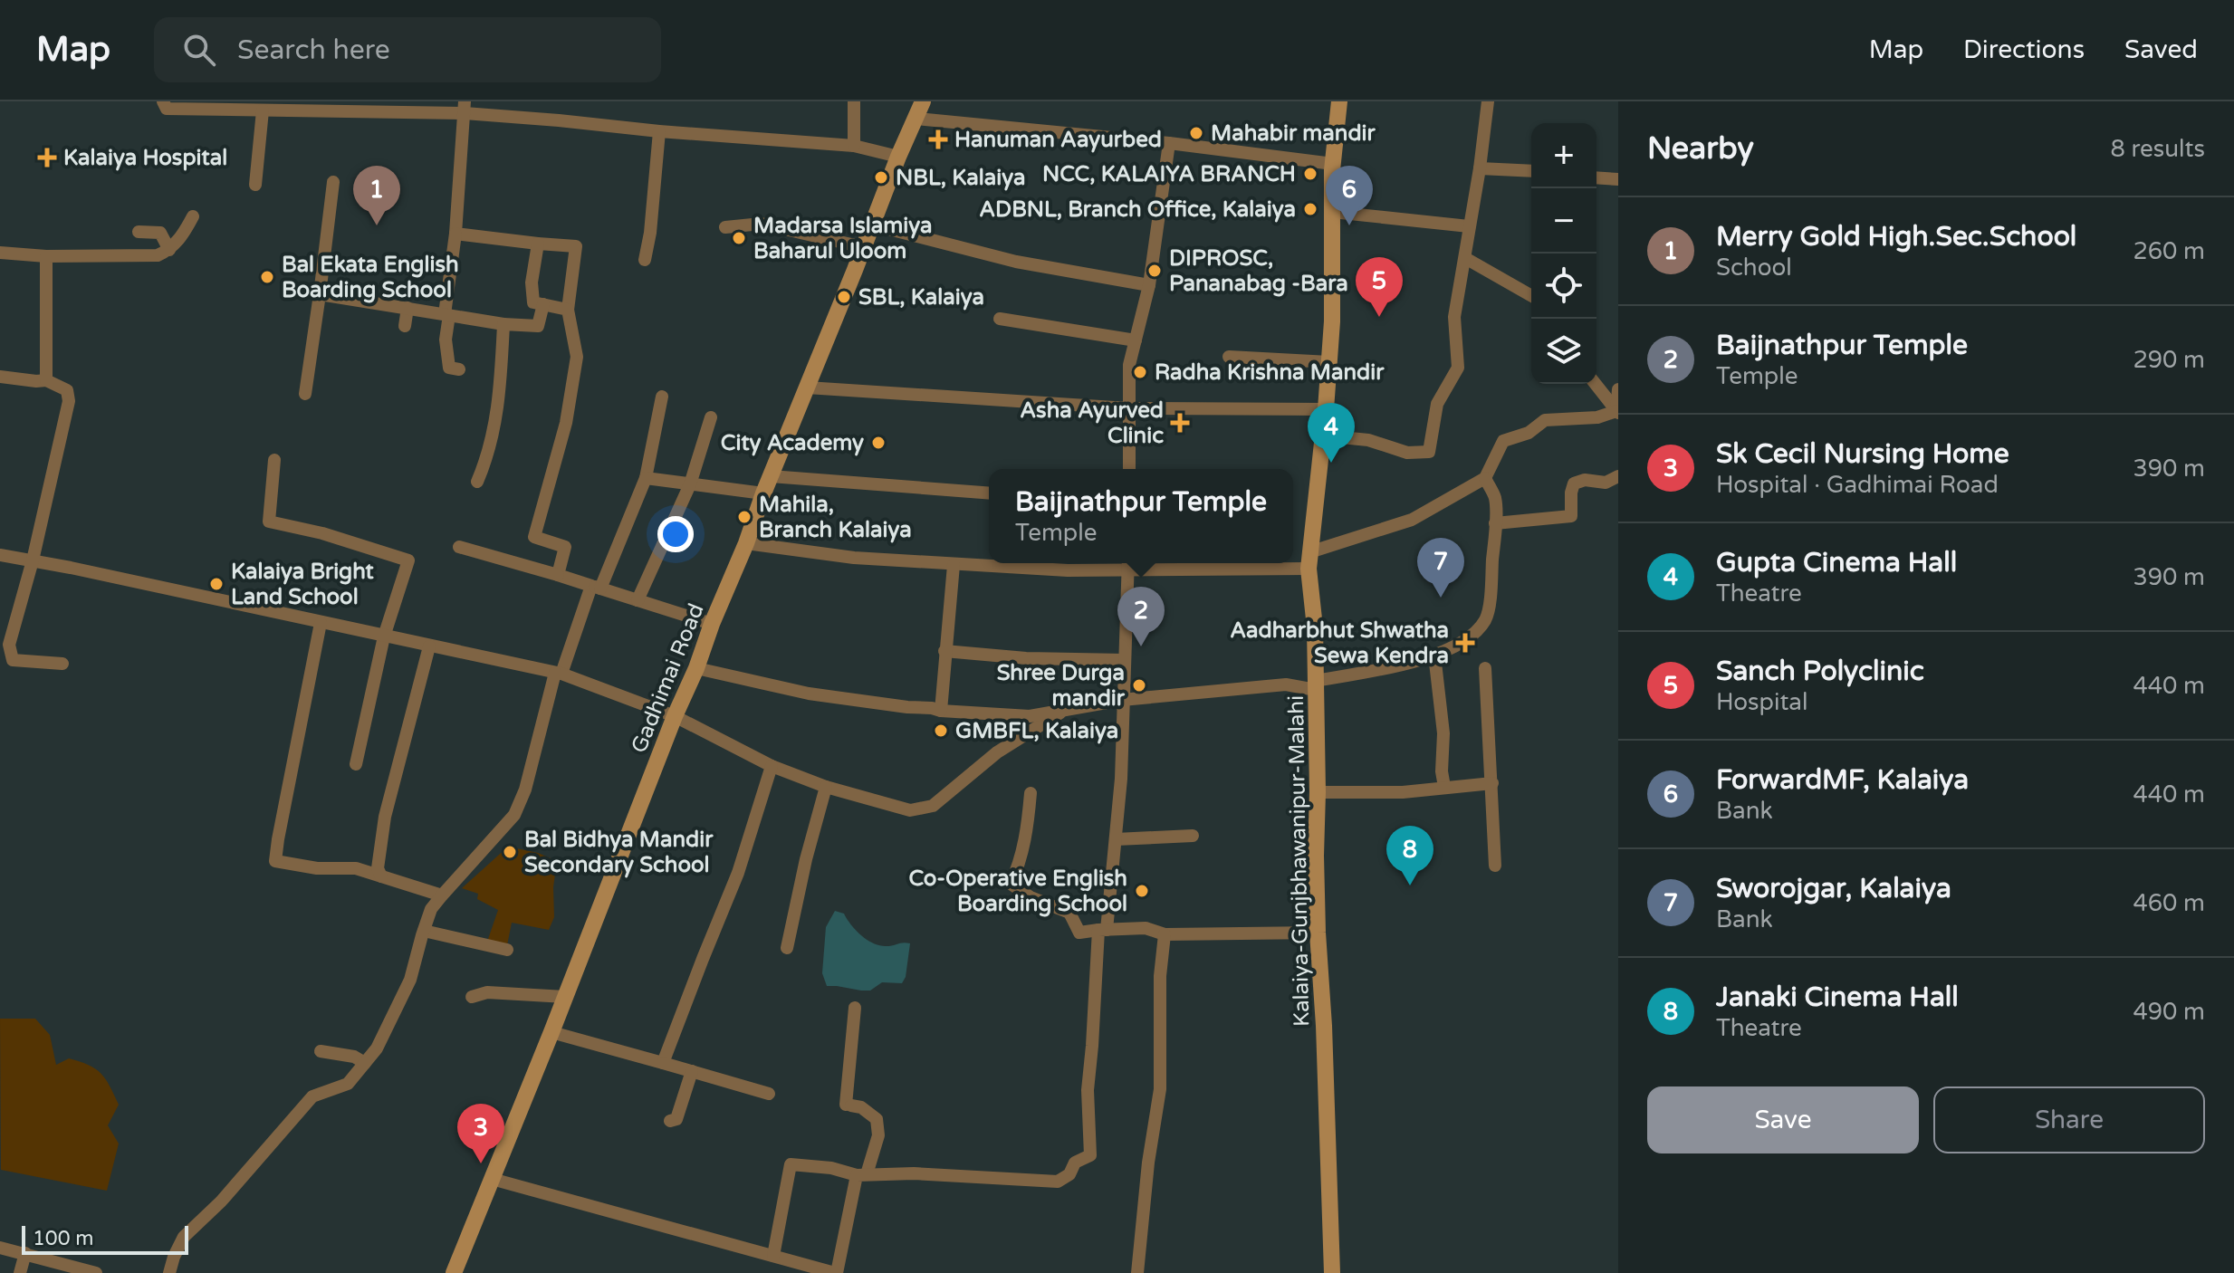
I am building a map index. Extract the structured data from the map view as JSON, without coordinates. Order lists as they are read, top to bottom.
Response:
{
  "streets": {
    "street": ["Gadhimai Road", "Kalaiya-Gunjbhawanipur-Malahi"]
  },
  "places": {
    "other": [
      "Mahabir mandir",
      "NCC, KALAIYA BRANCH",
      "NBL, Kalaiya",
      "ADBNL, Branch Office, Kalaiya",
      "Madarsa Islamiya Baharul Uloom",
      "DIPROSC, Pananabag -Bara",
      "Bal Ekata English Boarding School",
      "SBL, Kalaiya",
      "Radha Krishna Mandir",
      "City Academy",
      "Mahila, Branch Kalaiya",
      "Kalaiya Bright Land School",
      "Shree Durga mandir",
      "GMBFL, Kalaiya",
      "Bal Bidhya Mandir Secondary School",
      "Co-Operative English Boarding School"
    ],
    "health": [
      "Hanuman Aayurbed",
      "Kalaiya Hospital",
      "Asha Ayurved Clinic",
      "Aadharbhut Shwatha Sewa Kendra"
    ]
  },
  "scale_bar": "100 m",
  "page": {
    "header": "Map",
    "search": "Search here",
    "nav": ["Map", "Directions", "Saved"],
    "heading": ["Nearby", "8 results"],
    "map_buttons": ["+", "−"],
    "pins": [
      "1",
      "6",
      "5",
      "4",
      "7",
      "2",
      "8",
      "3"
    ],
    "list": [
      {
        "mark": "1",
        "name": "Merry Gold High.Sec.School",
        "note": "School",
        "value": "260 m"
      },
      {
        "mark": "2",
        "name": "Baijnathpur Temple",
        "note": "Temple",
        "value": "290 m"
      },
      {
        "mark": "3",
        "name": "Sk Cecil Nursing Home",
        "note": "Hospital · Gadhimai Road",
        "value": "390 m"
      },
      {
        "mark": "4",
        "name": "Gupta Cinema Hall",
        "note": "Theatre",
        "value": "390 m"
      },
      {
        "mark": "5",
        "name": "Sanch Polyclinic",
        "note": "Hospital",
        "value": "440 m"
      },
      {
        "mark": "6",
        "name": "ForwardMF, Kalaiya",
        "note": "Bank",
        "value": "440 m"
      },
      {
        "mark": "7",
        "name": "Sworojgar, Kalaiya",
        "note": "Bank",
        "value": "460 m"
      },
      {
        "mark": "8",
        "name": "Janaki Cinema Hall",
        "note": "Theatre",
        "value": "490 m"
      }
    ],
    "popup": ["Baijnathpur Temple", "Temple"],
    "buttons": ["Save", "Share"],
    "scale": "100 m"
  }
}
